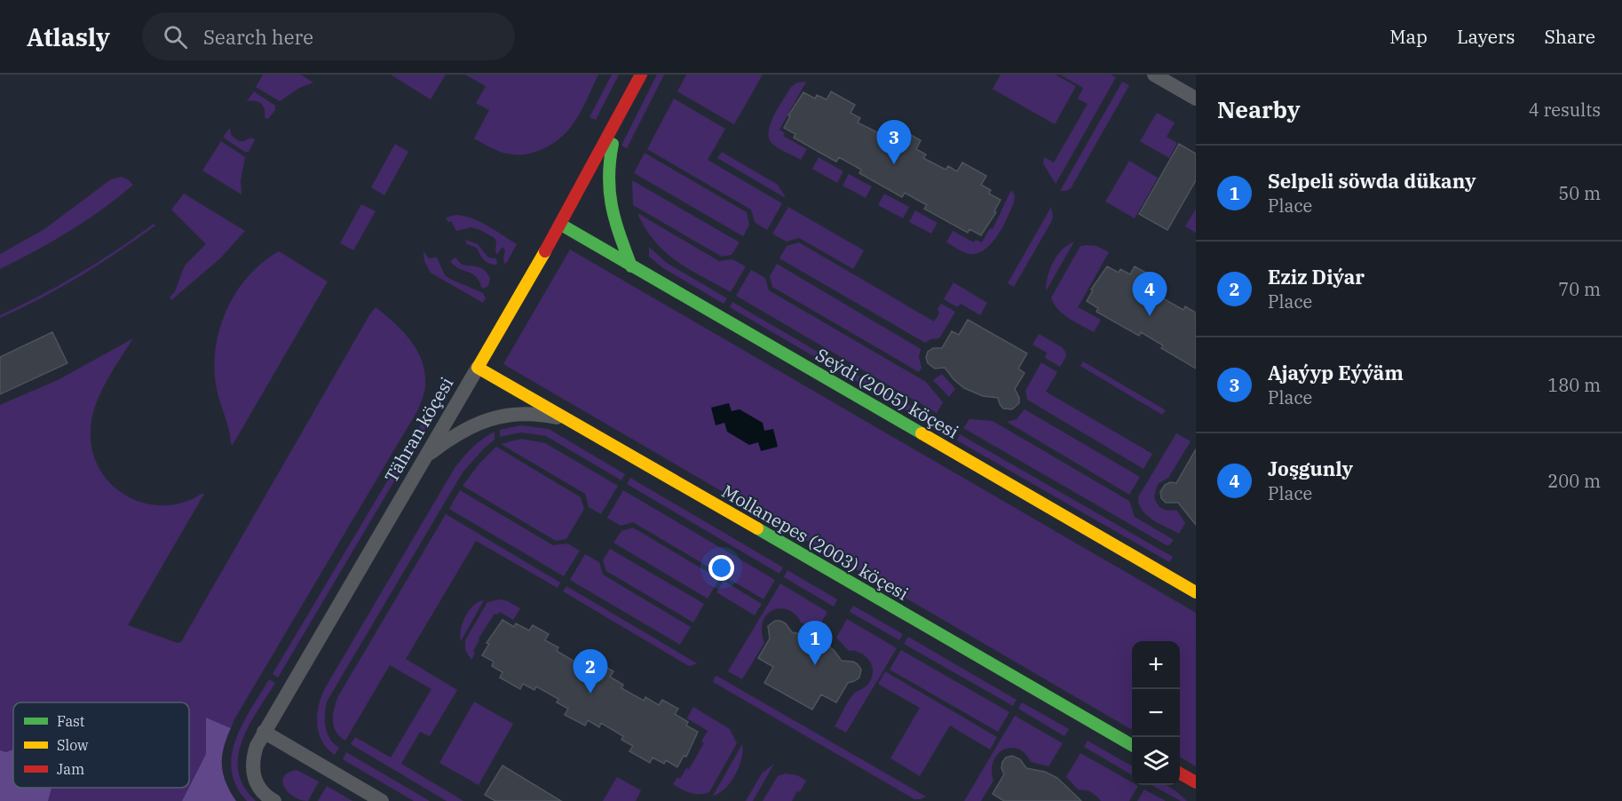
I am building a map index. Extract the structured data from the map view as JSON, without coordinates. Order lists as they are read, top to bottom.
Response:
{
  "streets": {
    "street": ["Seýdi (2005) köçesi", "Tähran köçesi", "Mollanepes (2003) köçesi"]
  },
  "crossings": [
    ["Seýdi (2005) köçesi", "Tähran köçesi"],
    ["Tähran köçesi", "Mollanepes (2003) köçesi"]
  ],
  "legend": ["Fast", "Slow", "Jam"],
  "page": {
    "header": "Atlasly",
    "search": "Search here",
    "nav": ["Map", "Layers", "Share"],
    "heading": ["Nearby", "4 results"],
    "pins": [
      "3",
      "4",
      "1",
      "2"
    ],
    "list": [
      {
        "mark": "1",
        "name": "Selpeli söwda dükany",
        "note": "Place",
        "value": "50 m"
      },
      {
        "mark": "2",
        "name": "Eziz Diýar",
        "note": "Place",
        "value": "70 m"
      },
      {
        "mark": "3",
        "name": "Ajaýyp Eýýäm",
        "note": "Place",
        "value": "180 m"
      },
      {
        "mark": "4",
        "name": "Joşgunly",
        "note": "Place",
        "value": "200 m"
      }
    ],
    "map_buttons": ["+", "−"]
  }
}
